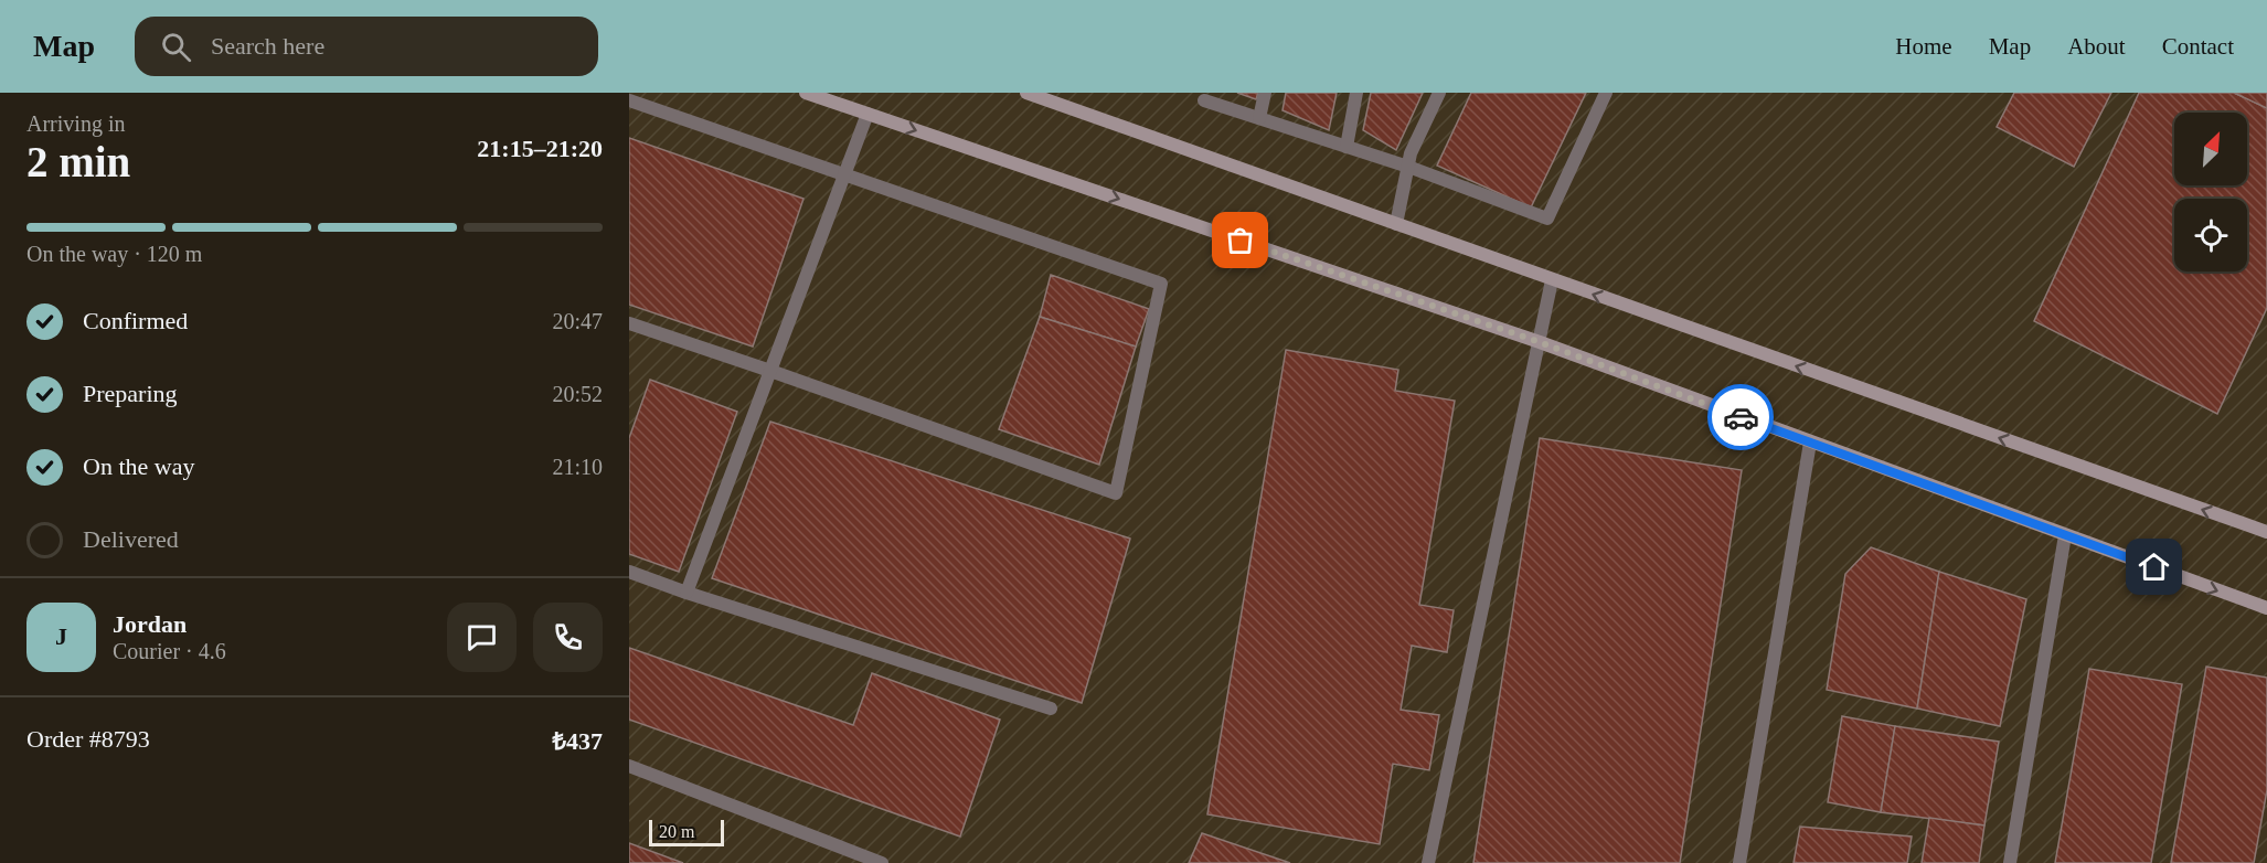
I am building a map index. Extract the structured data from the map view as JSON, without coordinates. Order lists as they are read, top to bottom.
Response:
{
  "scale_bar": "20 m",
  "north": "top right",
  "page": {
    "header": "Map",
    "search": "Search here",
    "nav": [
      "Home",
      "Map",
      "About",
      "Contact"
    ],
    "heading": ["2 min", "Arriving in", "21:15–21:20"],
    "panel": [
      "Jordan",
      "Courier · 4.6",
      "Order #8793",
      "₺437"
    ],
    "bar": "On the way · 120 m",
    "list": [
      ["Confirmed", "20:47"],
      ["Preparing", "20:52"],
      ["On the way", "21:10"],
      "Delivered"
    ],
    "round": "J",
    "scale": "20 m"
  }
}
